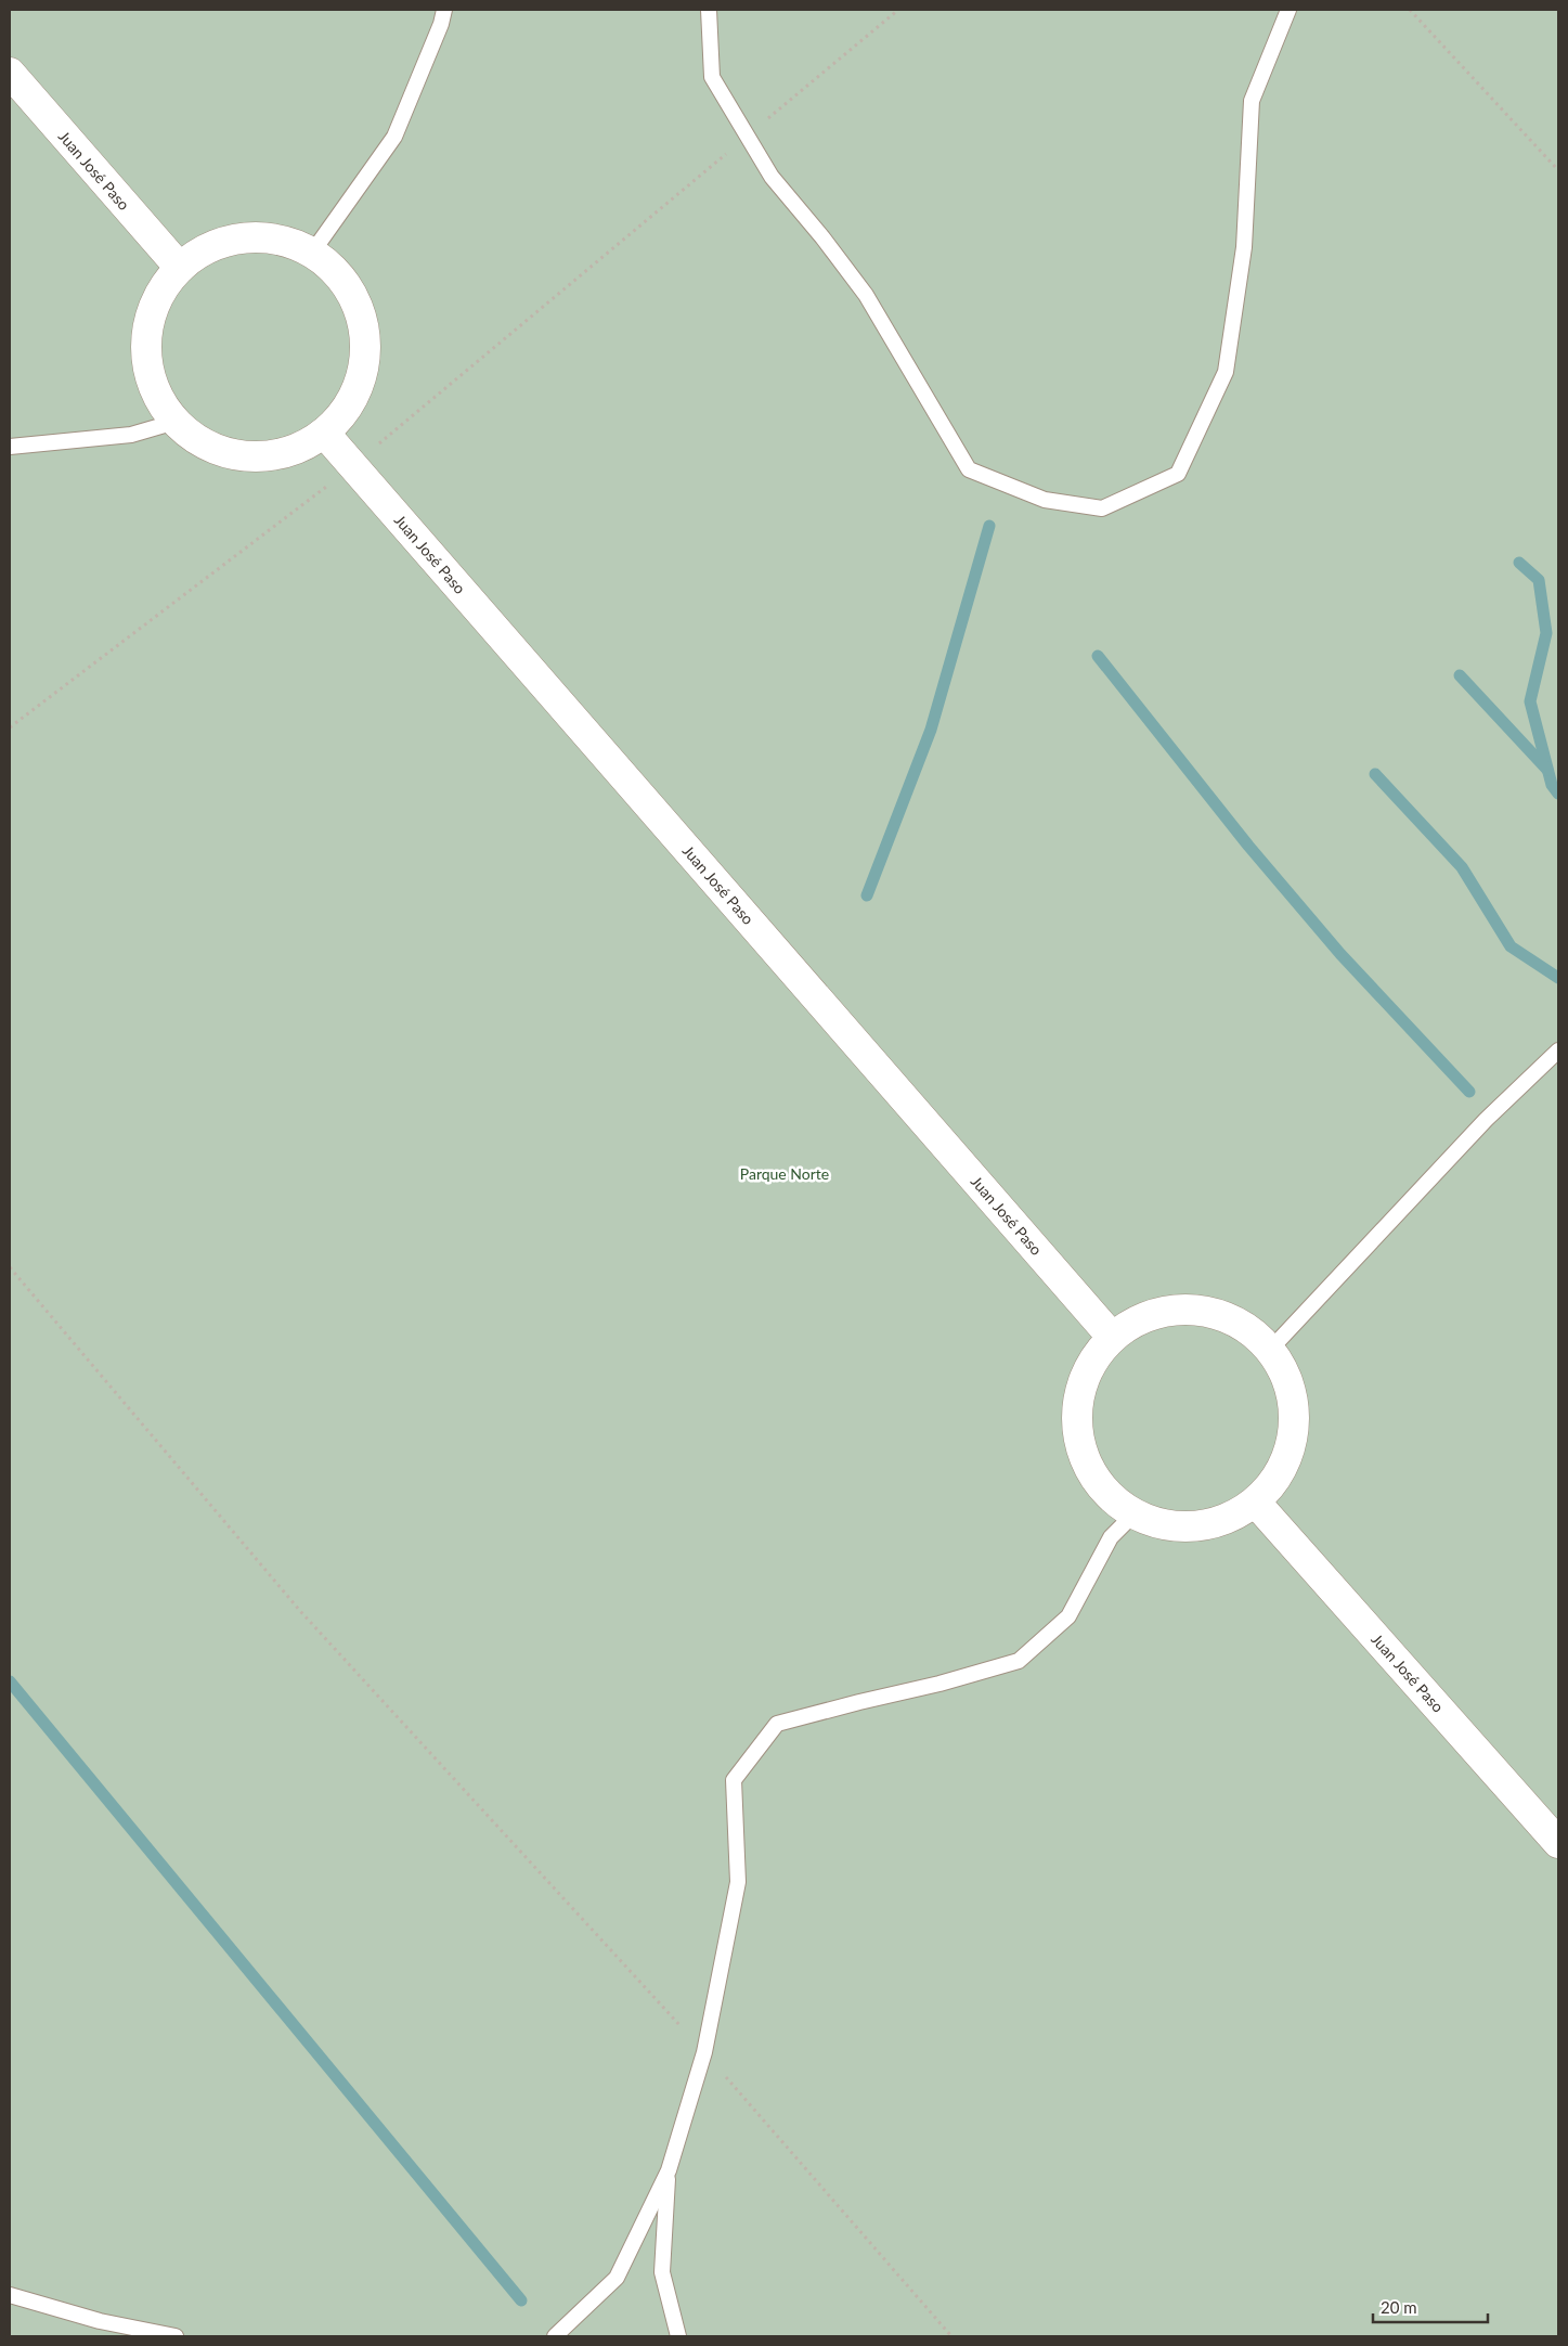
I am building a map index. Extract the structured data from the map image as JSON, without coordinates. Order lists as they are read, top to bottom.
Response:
{
  "streets": {
    "street": ["Juan José Paso"]
  },
  "parks": ["Parque Norte"],
  "scale_bar": "20 m"
}
